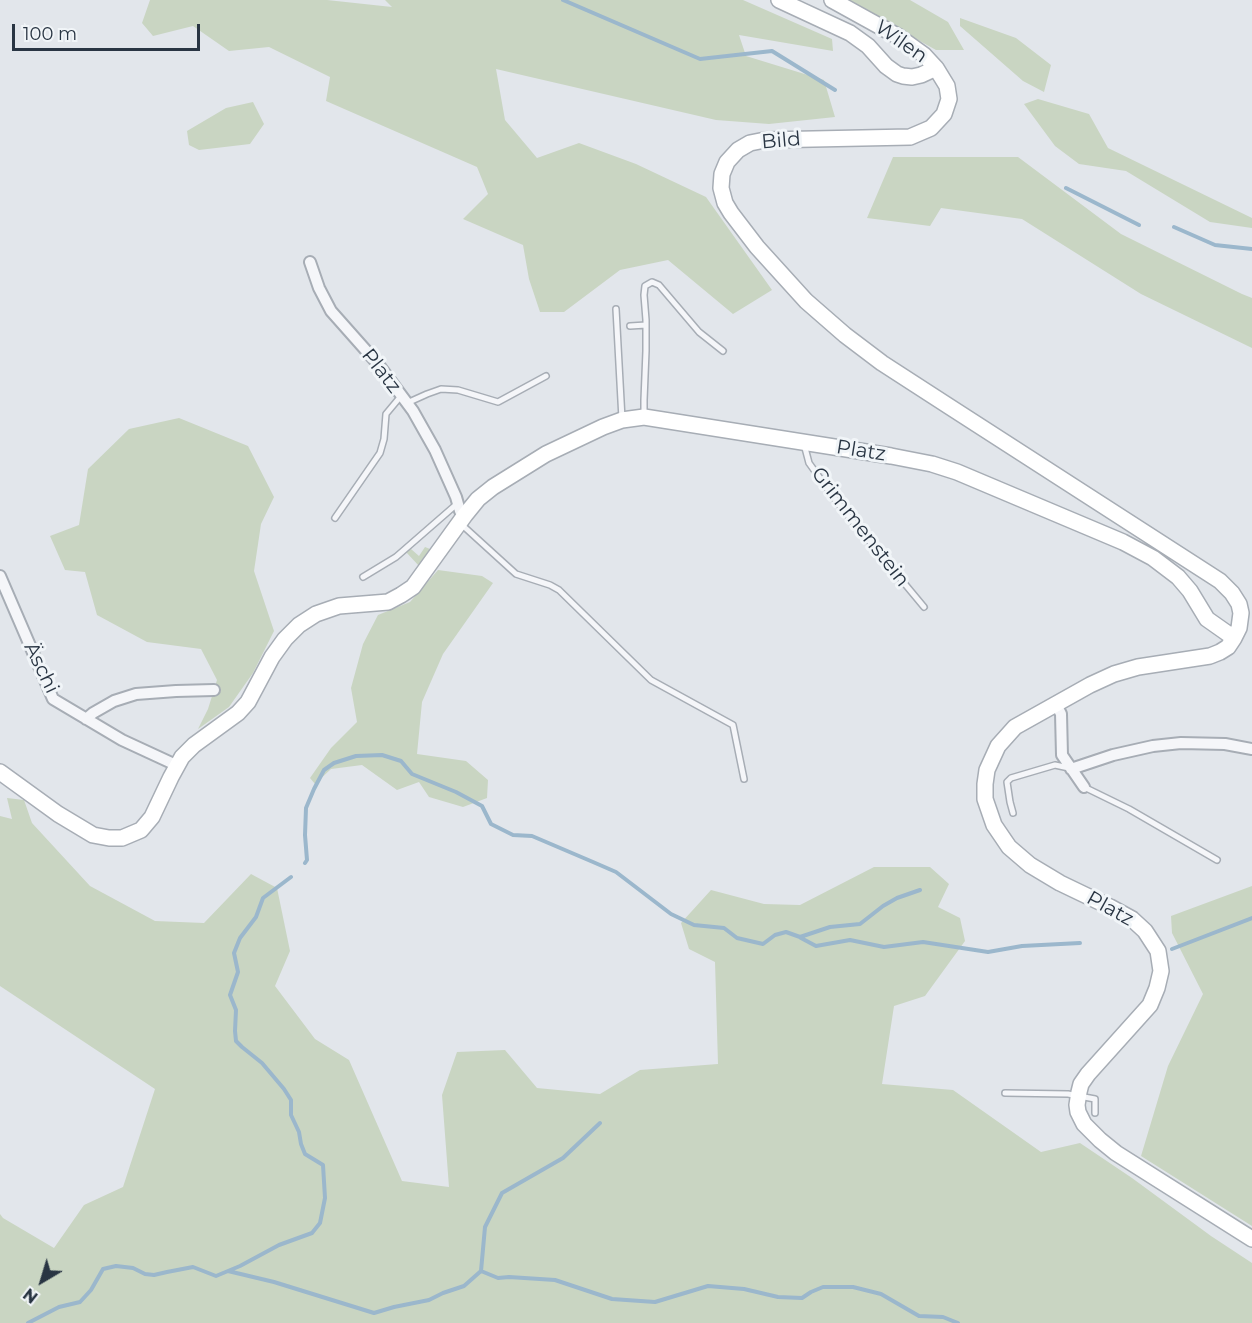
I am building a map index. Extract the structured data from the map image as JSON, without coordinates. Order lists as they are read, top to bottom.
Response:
{
  "streets": {
    "street": [
      "Wilen",
      "Bild",
      "Platz",
      "Äschi"
    ],
    "lane": ["Grimmenstein"]
  },
  "crossings": [
    ["Wilen", "Bild"],
    ["Bild", "Platz"],
    ["Platz", "Grimmenstein"],
    ["Platz", "Äschi"]
  ],
  "scale_bar": "100 m",
  "north": "bottom left"
}
